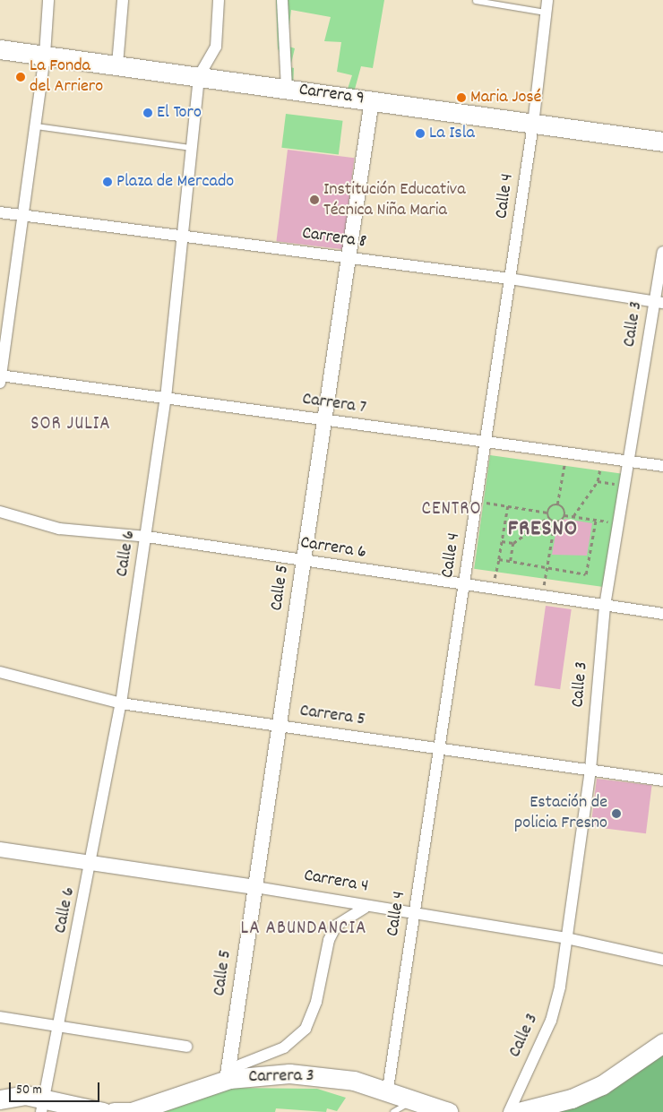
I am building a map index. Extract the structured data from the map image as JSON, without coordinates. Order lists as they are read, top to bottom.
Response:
{
  "streets": {
    "highway": ["Carrera 9", "Carrera 3"],
    "street": [
      "Calle 4",
      "Carrera 8",
      "Calle 3",
      "Carrera 7",
      "Carrera 6",
      "Calle 6",
      "Calle 5",
      "Carrera 5",
      "Carrera 4"
    ]
  },
  "crossings": [
    ["Carrera 9", "Calle 4"],
    ["Carrera 9", "Calle 6"],
    ["Carrera 9", "Calle 5"],
    ["Calle 4", "Carrera 8"],
    ["Calle 4", "Carrera 7"],
    ["Calle 4", "Carrera 6"],
    ["Calle 4", "Carrera 5"],
    ["Calle 4", "Carrera 4"],
    ["Calle 4", "Carrera 3"],
    ["Carrera 8", "Calle 3"],
    ["Carrera 8", "Calle 6"],
    ["Carrera 8", "Calle 5"],
    ["Calle 3", "Carrera 7"],
    ["Calle 3", "Carrera 6"],
    ["Calle 3", "Carrera 5"],
    ["Calle 3", "Carrera 4"],
    ["Carrera 7", "Calle 6"],
    ["Carrera 7", "Calle 5"],
    ["Carrera 6", "Calle 6"],
    ["Carrera 6", "Calle 5"],
    ["Calle 6", "Carrera 5"],
    ["Calle 6", "Carrera 4"],
    ["Calle 5", "Carrera 5"],
    ["Calle 5", "Carrera 4"],
    ["Calle 5", "Carrera 3"]
  ],
  "districts": [
    "SOR JULIA",
    "CENTRO",
    "FRESNO",
    "LA ABUNDANCIA"
  ],
  "places": [
    "La Fonda del Arriero",
    "Maria José",
    "El Toro",
    "La Isla",
    "Plaza de Mercado",
    "Institución Educativa Técnica Niña Maria",
    "Estación de policia Fresno"
  ],
  "scale_bar": "50 m"
}
